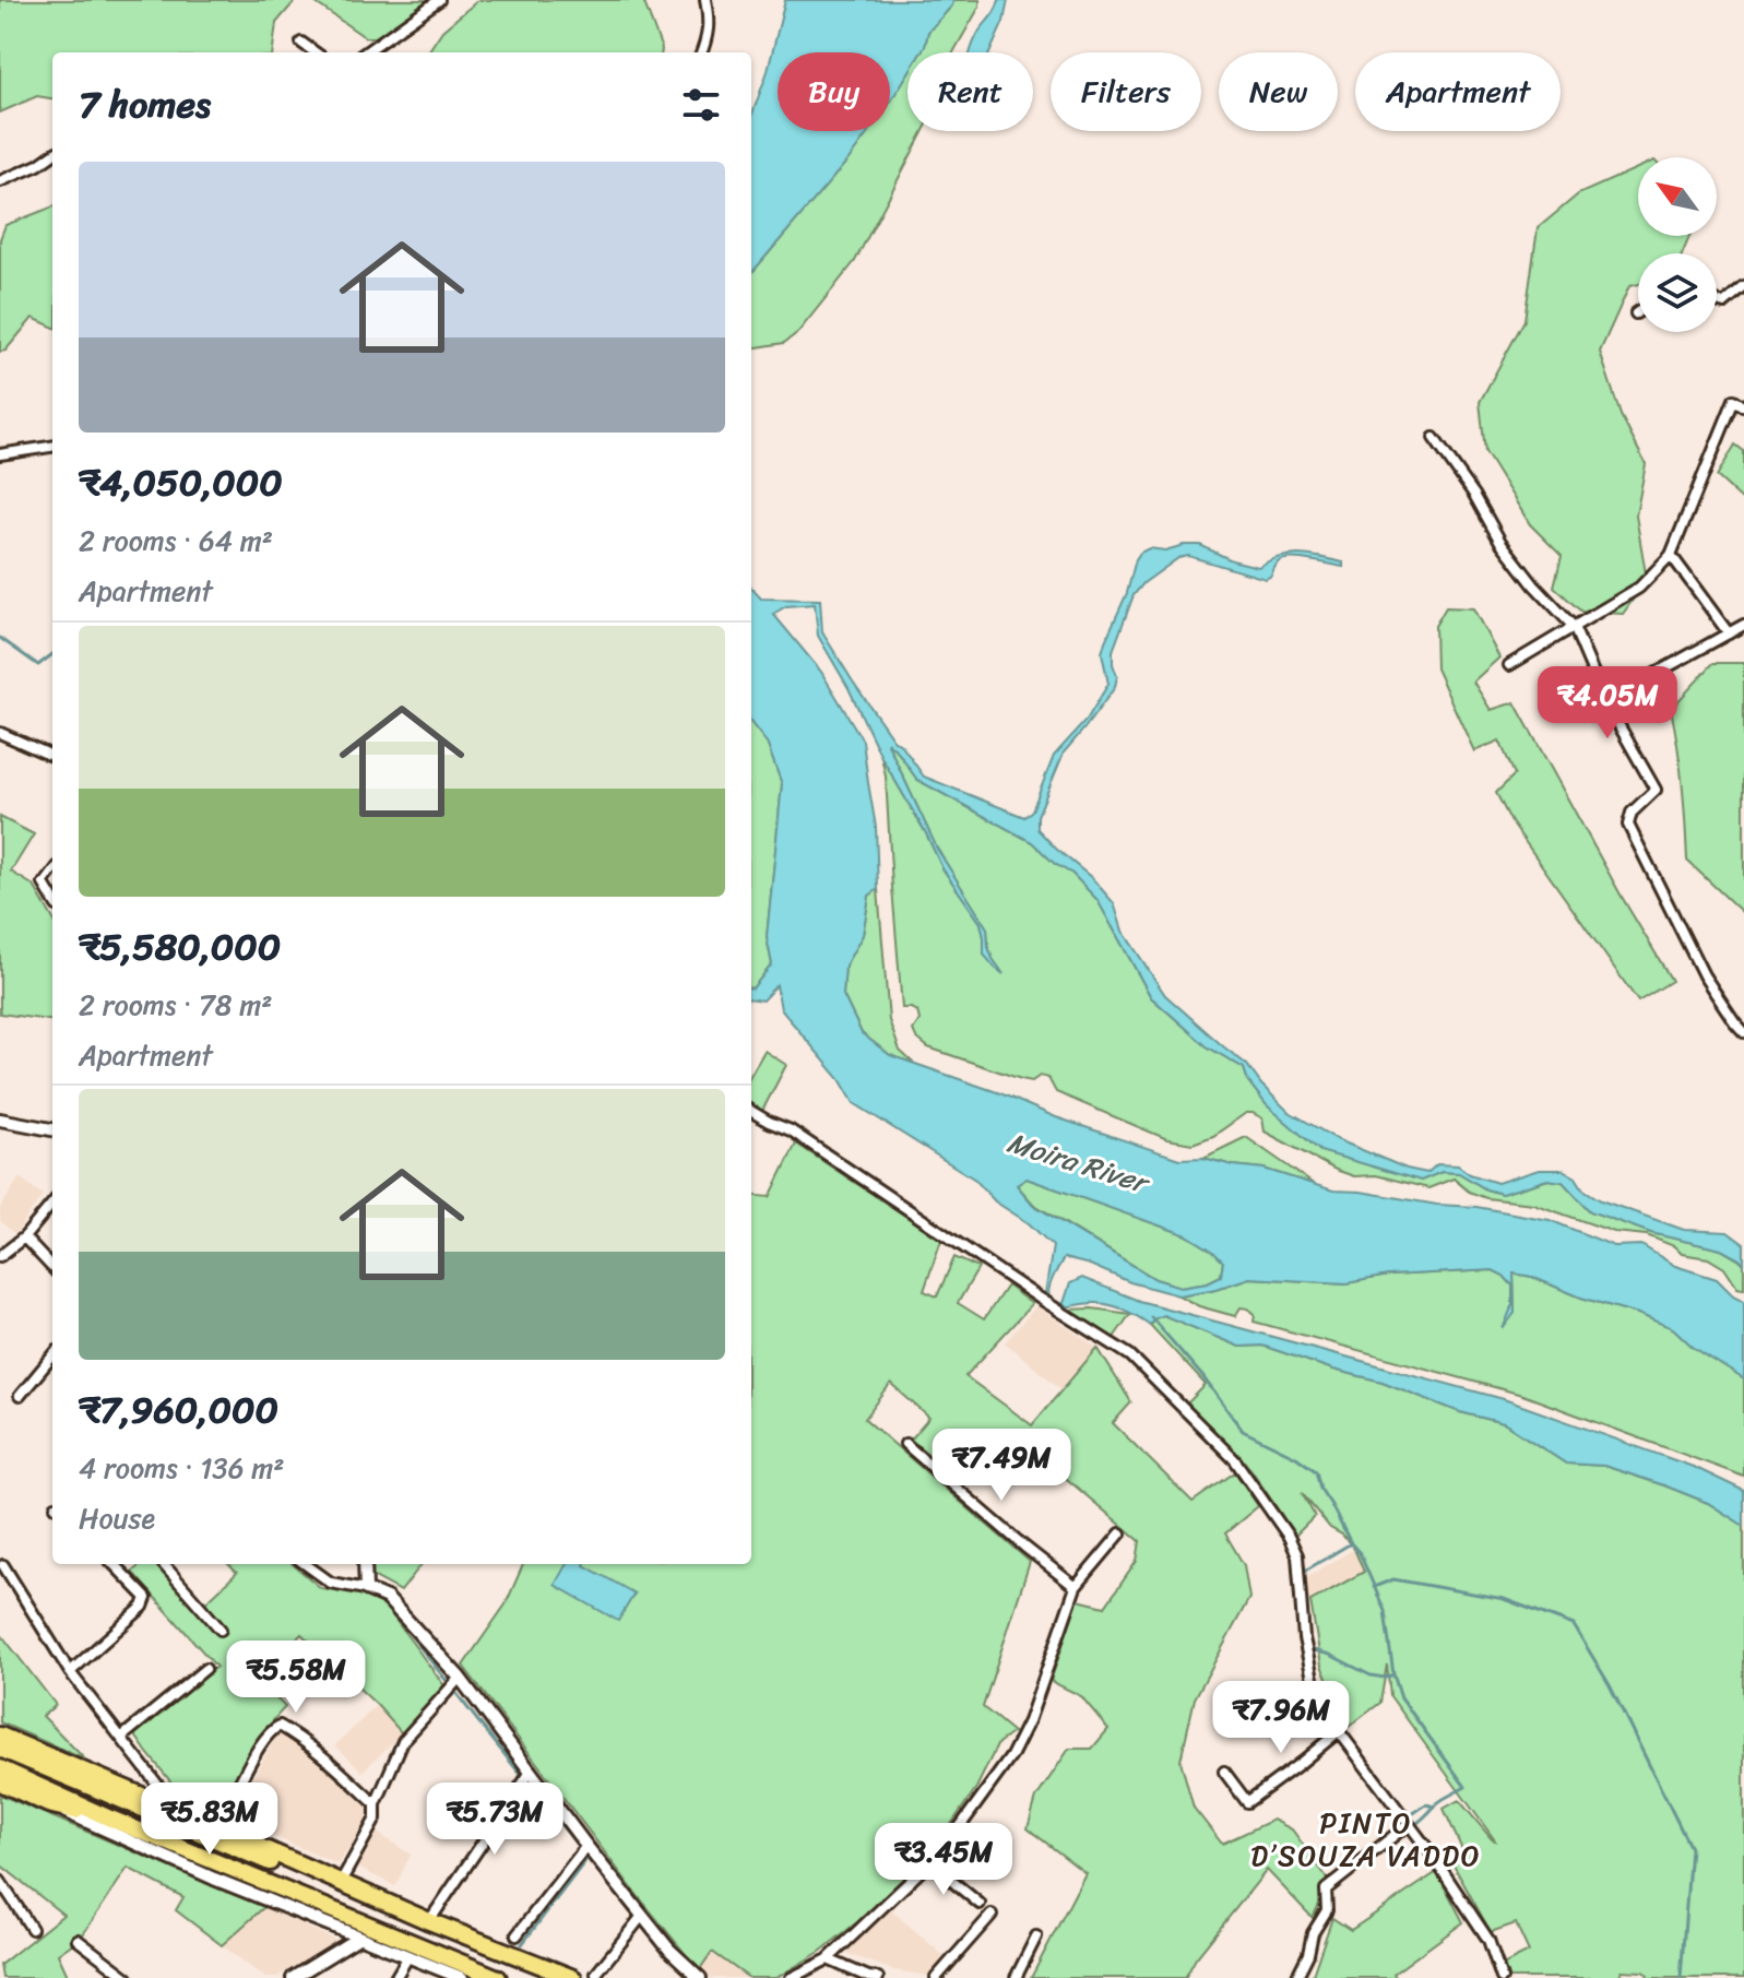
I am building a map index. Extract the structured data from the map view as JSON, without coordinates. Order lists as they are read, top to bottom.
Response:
{
  "districts": ["PINTO D’SOUZA VADDO"],
  "water": ["Moira River"],
  "north": "top left",
  "page": {
    "chip": [
      "Buy",
      "Rent",
      "Filters",
      "New",
      "Apartment"
    ],
    "heading": "7 homes",
    "list": [
      {
        "name": "₹4,050,000",
        "note": "2 rooms · 64 m² · Apartment"
      },
      {
        "name": "₹5,580,000",
        "note": "2 rooms · 78 m² · Apartment"
      },
      {
        "name": "₹7,960,000",
        "note": "4 rooms · 136 m² · House"
      }
    ],
    "price": [
      "₹4.05M",
      "₹7.49M",
      "₹5.58M",
      "₹7.96M",
      "₹5.83M",
      "₹5.73M",
      "₹3.45M"
    ]
  }
}
